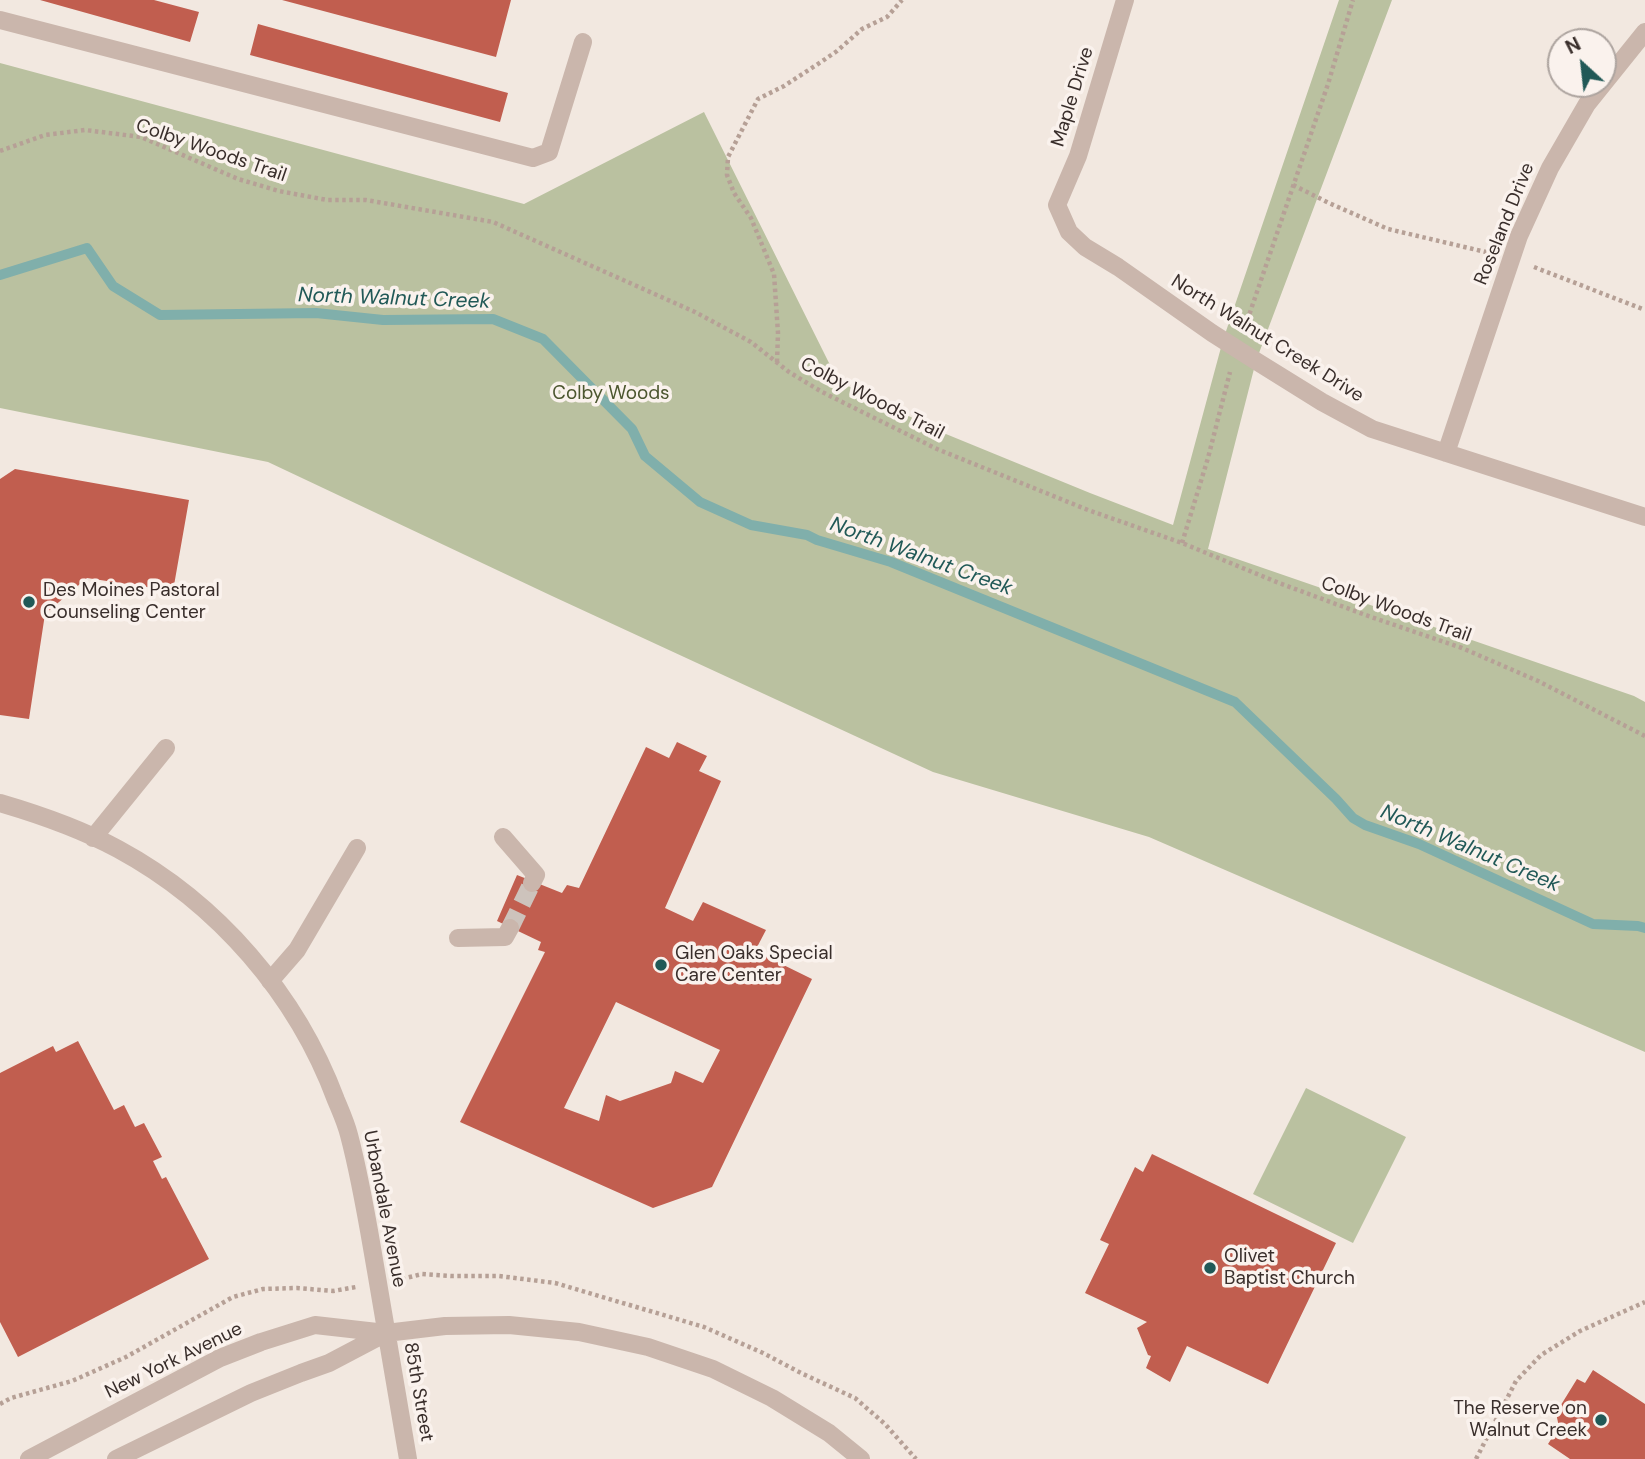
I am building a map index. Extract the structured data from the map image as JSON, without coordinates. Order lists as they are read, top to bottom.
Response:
{
  "streets": {
    "street": [
      "Maple Drive",
      "Roseland Drive",
      "North Walnut Creek Drive",
      "Urbandale Avenue",
      "New York Avenue",
      "85th Street"
    ],
    "path": ["Colby Woods Trail"]
  },
  "crossings": [
    ["Maple Drive", "North Walnut Creek Drive"],
    ["Roseland Drive", "North Walnut Creek Drive"],
    ["Urbandale Avenue", "New York Avenue"],
    ["Urbandale Avenue", "85th Street"],
    ["New York Avenue", "85th Street"]
  ],
  "water": ["North Walnut Creek"],
  "parks": ["Colby Woods"],
  "places": [
    "Des Moines Pastoral Counseling Center",
    "Glen Oaks Special Care Center",
    "Olivet Baptist Church",
    "The Reserve on Walnut Creek"
  ],
  "north": "top left"
}
